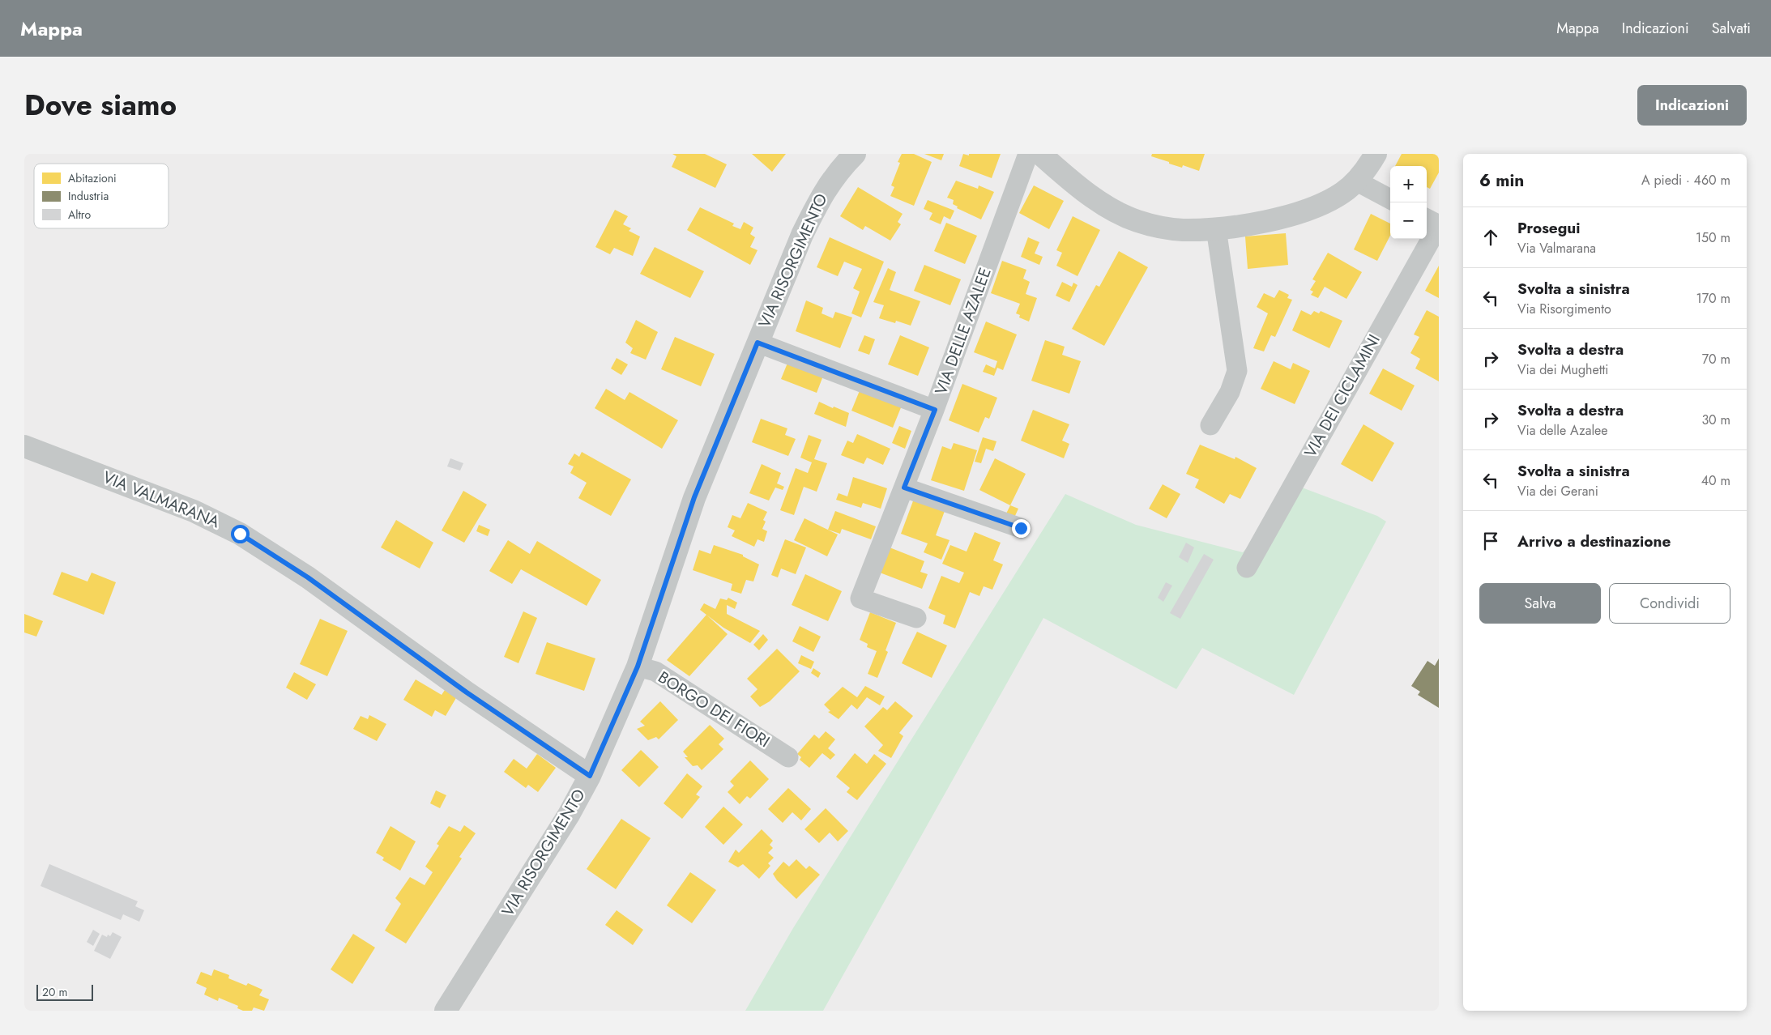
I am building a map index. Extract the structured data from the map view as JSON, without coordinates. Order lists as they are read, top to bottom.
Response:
{
  "streets": {
    "street": [
      "VIA RISORGIMENTO",
      "VIA DELLE AZALEE",
      "VIA DEI CICLAMINI",
      "VIA VALMARANA",
      "BORGO DEI FIORI"
    ]
  },
  "crossings": [
    ["VIA RISORGIMENTO", "VIA VALMARANA"],
    ["VIA RISORGIMENTO", "BORGO DEI FIORI"]
  ],
  "legend": ["Abitazioni", "Industria", "Altro"],
  "scale_bar": "20 m",
  "page": {
    "header": "Mappa",
    "nav": ["Mappa", "Indicazioni", "Salvati"],
    "title": "Dove siamo",
    "buttons": [
      "Indicazioni",
      ["Salva", "Condividi"]
    ],
    "heading": ["6 min", "A piedi · 460 m"],
    "map_buttons": ["+", "−"],
    "list": [
      ["Prosegui", "Via Valmarana", "150 m"],
      ["Svolta a sinistra", "Via Risorgimento", "170 m"],
      ["Svolta a destra", "Via dei Mughetti", "70 m"],
      ["Svolta a destra", "Via delle Azalee", "30 m"],
      ["Svolta a sinistra", "Via dei Gerani", "40 m"],
      "Arrivo a destinazione"
    ],
    "scale": "20 m"
  }
}
